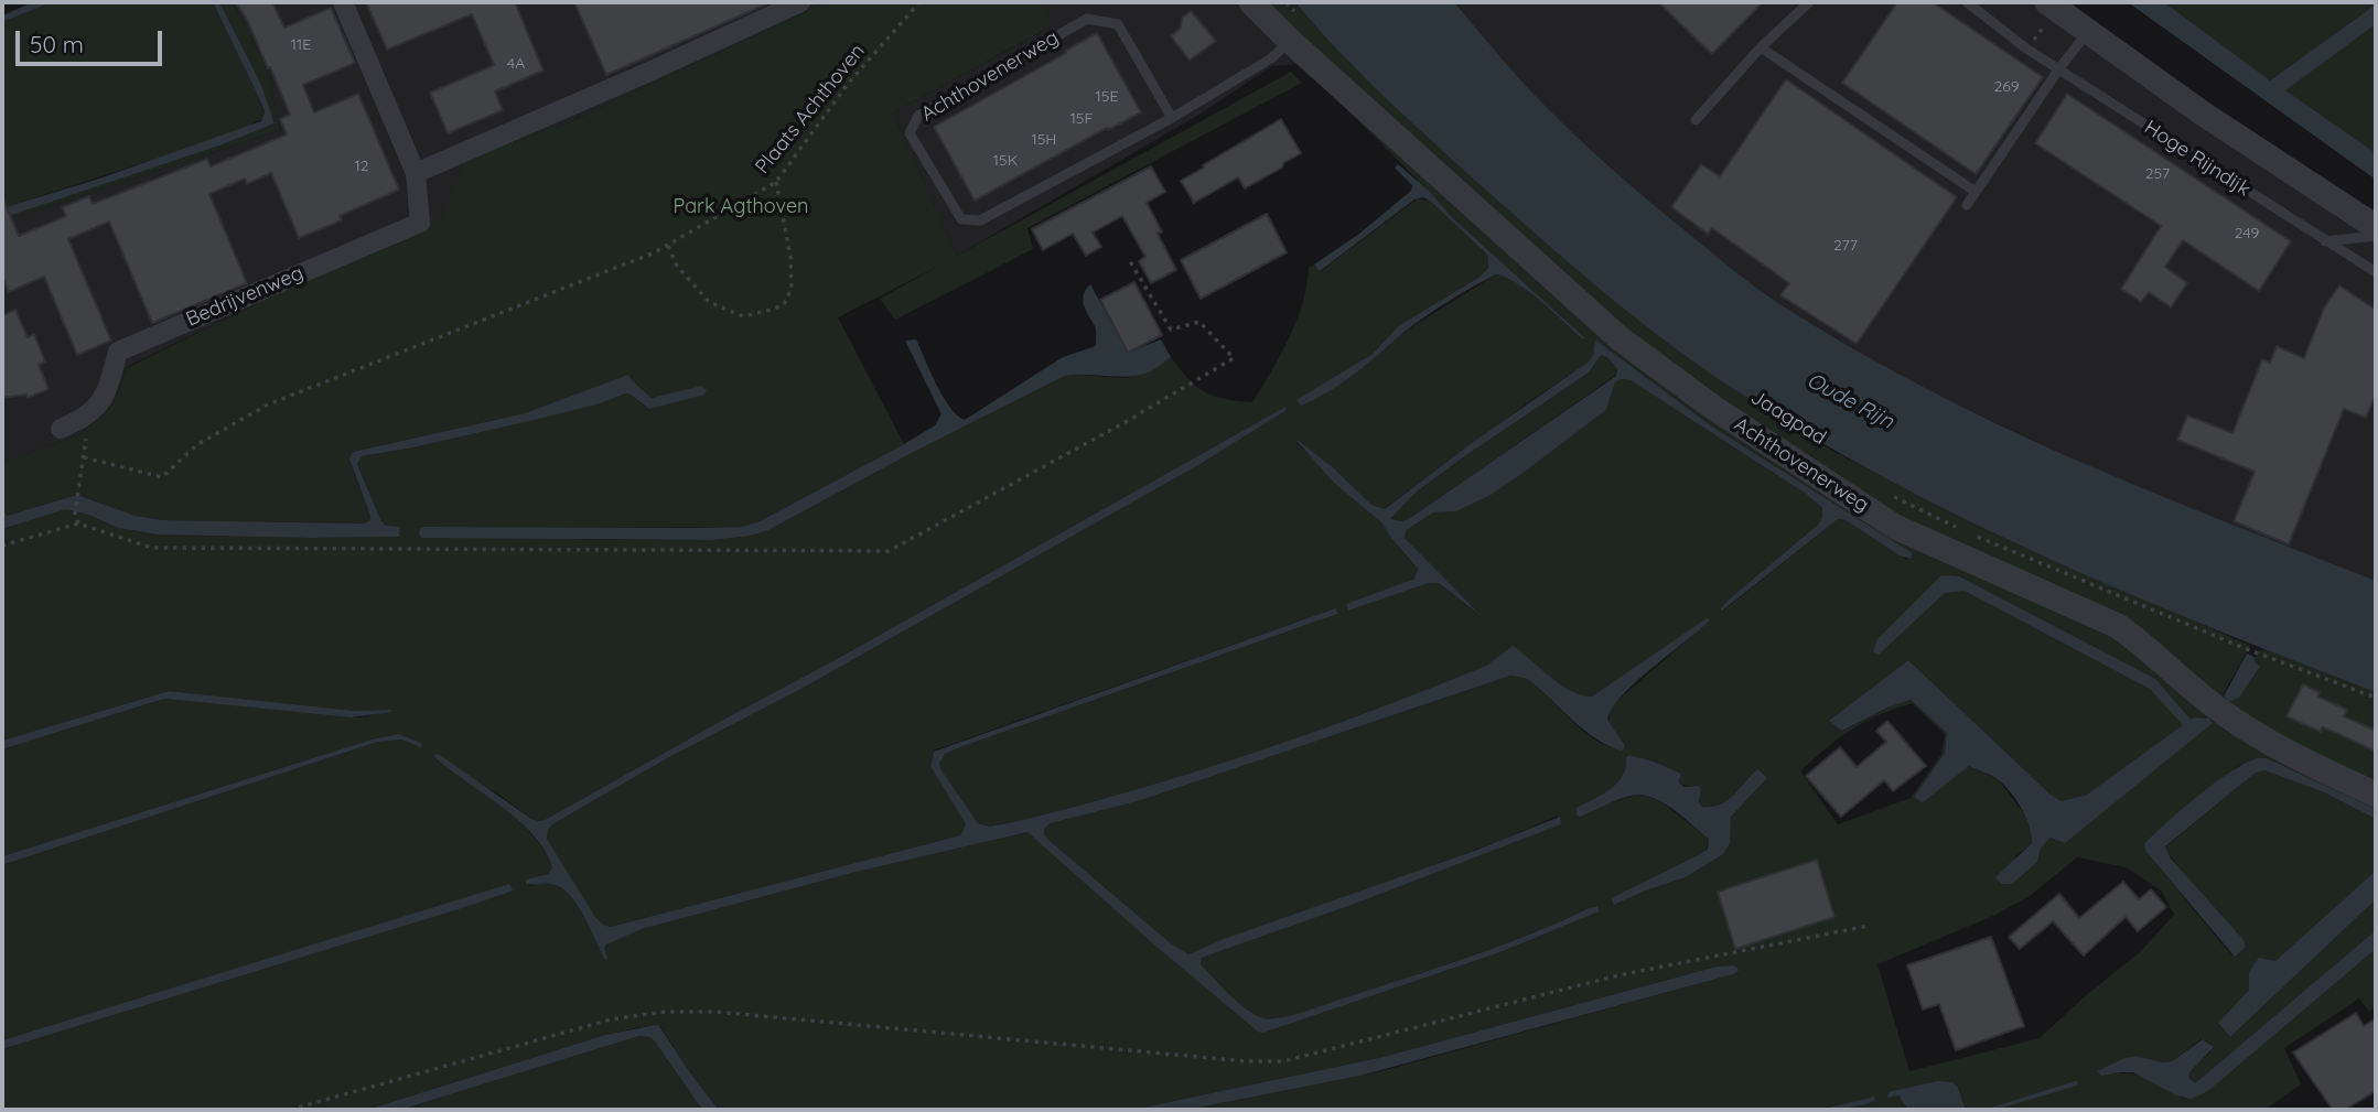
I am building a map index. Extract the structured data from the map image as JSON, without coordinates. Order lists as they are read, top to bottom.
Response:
{
  "streets": {
    "street": ["Achthovenerweg", "Hoge Rijndijk", "Bedrijvenweg"],
    "path": ["Plaats Achthoven"]
  },
  "water": ["Oude Rijn"],
  "parks": ["Park Agthoven"],
  "house_numbers": [
    "11E",
    "4A",
    "269",
    "15E",
    "15F",
    "15H",
    "15K",
    "12",
    "257",
    "249",
    "277"
  ],
  "scale_bar": "50 m"
}
